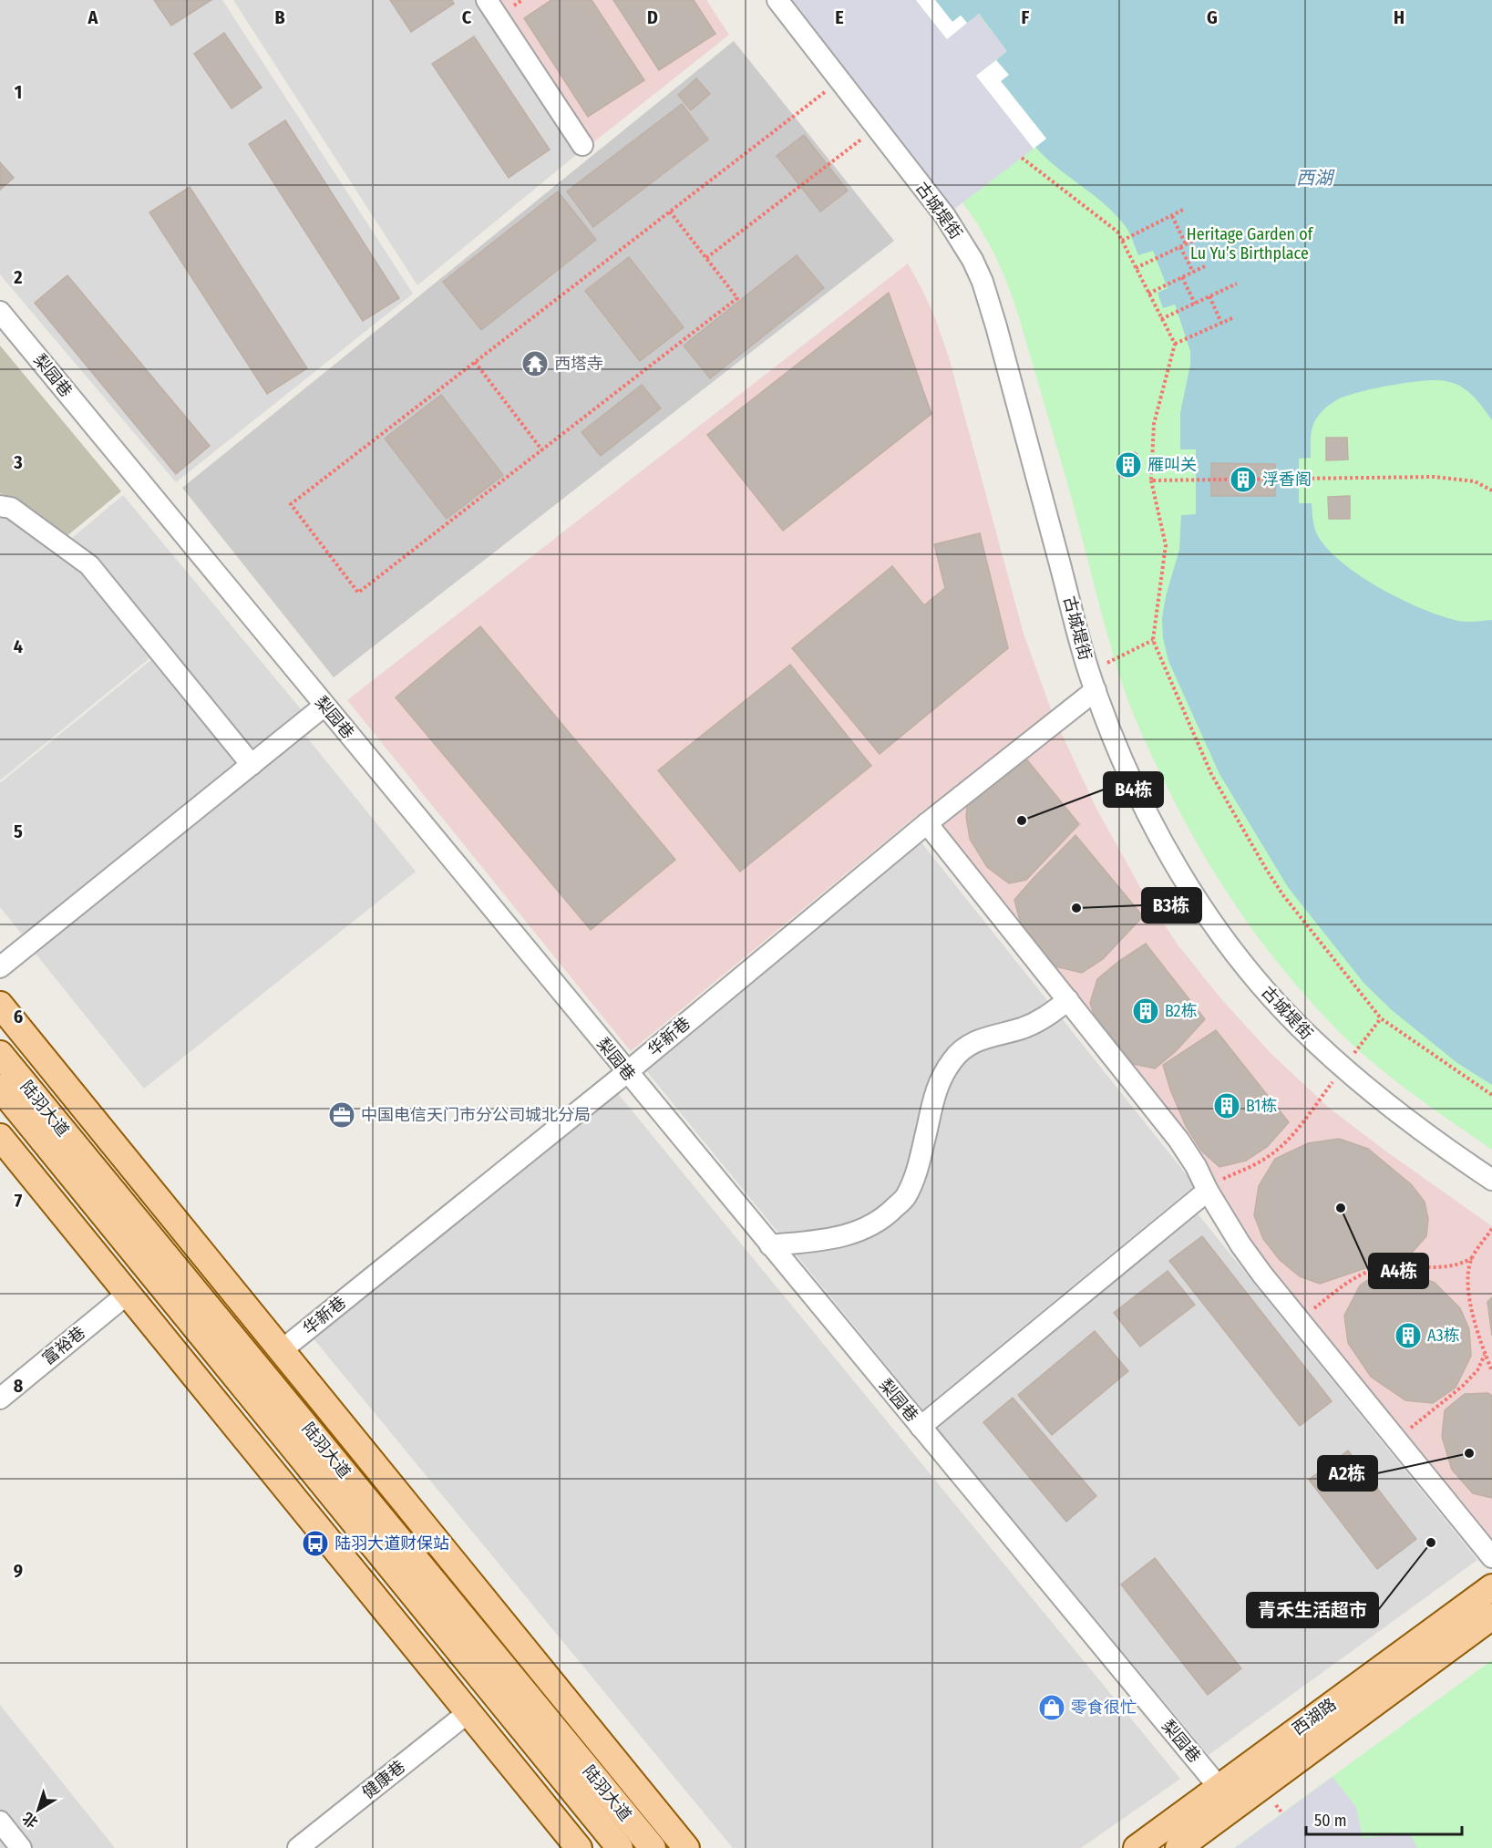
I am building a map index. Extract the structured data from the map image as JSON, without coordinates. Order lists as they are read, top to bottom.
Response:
{
  "streets": {
    "main road": ["陆羽大道", "西湖路"],
    "street": [
      "古城堤街",
      "梨园巷",
      "华新巷",
      "富裕巷",
      "健康巷"
    ]
  },
  "crossings": [
    ["古城堤街", "华新巷"],
    ["梨园巷", "华新巷"],
    ["梨园巷", "西湖路"]
  ],
  "water": ["西湖"],
  "parks": ["Heritage Garden of Lu Yu’s Birthplace"],
  "places": {
    "temple": ["西塔寺"],
    "building": [
      "雁叫关",
      "浮香阁",
      "B2栋",
      "B1栋",
      "A3栋"
    ],
    "other": [
      "B4栋",
      "B3栋",
      "A4栋",
      "A2栋",
      "青禾生活超市"
    ],
    "office": ["中国电信天门市分公司城北分局"],
    "bus stop": ["陆羽大道财保站"],
    "shop": ["零食很忙"]
  },
  "scale_bar": "50 m",
  "north": "bottom left",
  "grid": {
    "columns": [
      "A",
      "B",
      "C",
      "D",
      "E",
      "F",
      "G",
      "H"
    ],
    "rows": [
      "1",
      "2",
      "3",
      "4",
      "5",
      "6",
      "7",
      "8",
      "9"
    ]
  }
}
